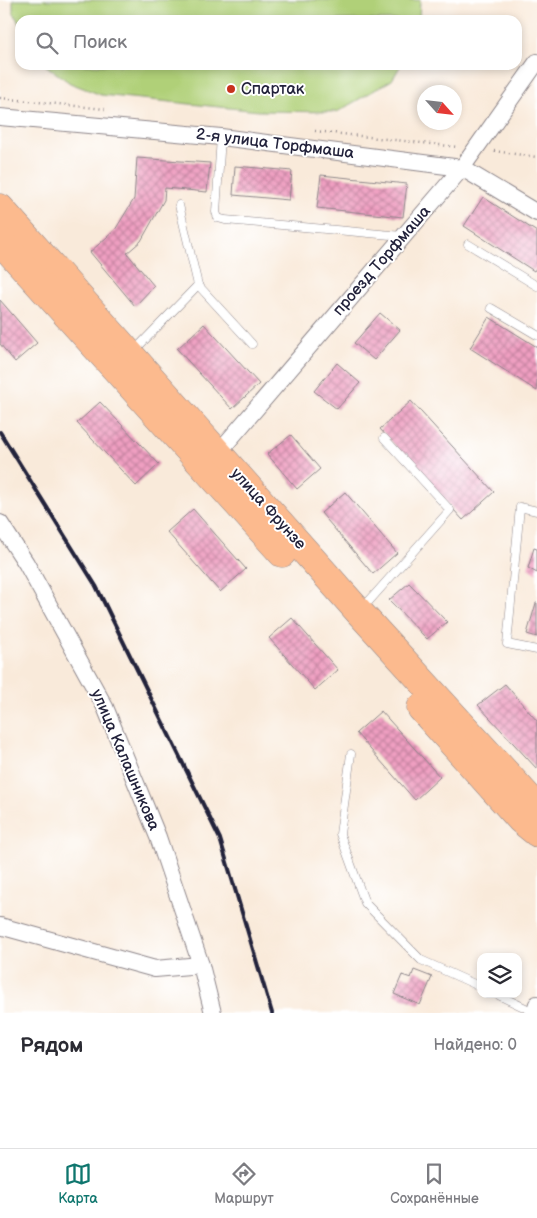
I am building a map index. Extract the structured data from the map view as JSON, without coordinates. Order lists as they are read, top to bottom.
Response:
{
  "streets": {
    "highway": ["улица Фрунзе"],
    "street": ["2-я улица Торфмаша", "проезд Торфмаша", "улица Калашникова"]
  },
  "crossings": [
    ["2-я улица Торфмаша", "проезд Торфмаша"],
    ["проезд Торфмаша", "улица Фрунзе"]
  ],
  "places": ["Спартак"],
  "north": "bottom right",
  "page": {
    "search": "Поиск",
    "heading": ["Рядом", "Найдено: 0"],
    "nav": ["Карта", "Маршрут", "Сохранённые"]
  }
}
